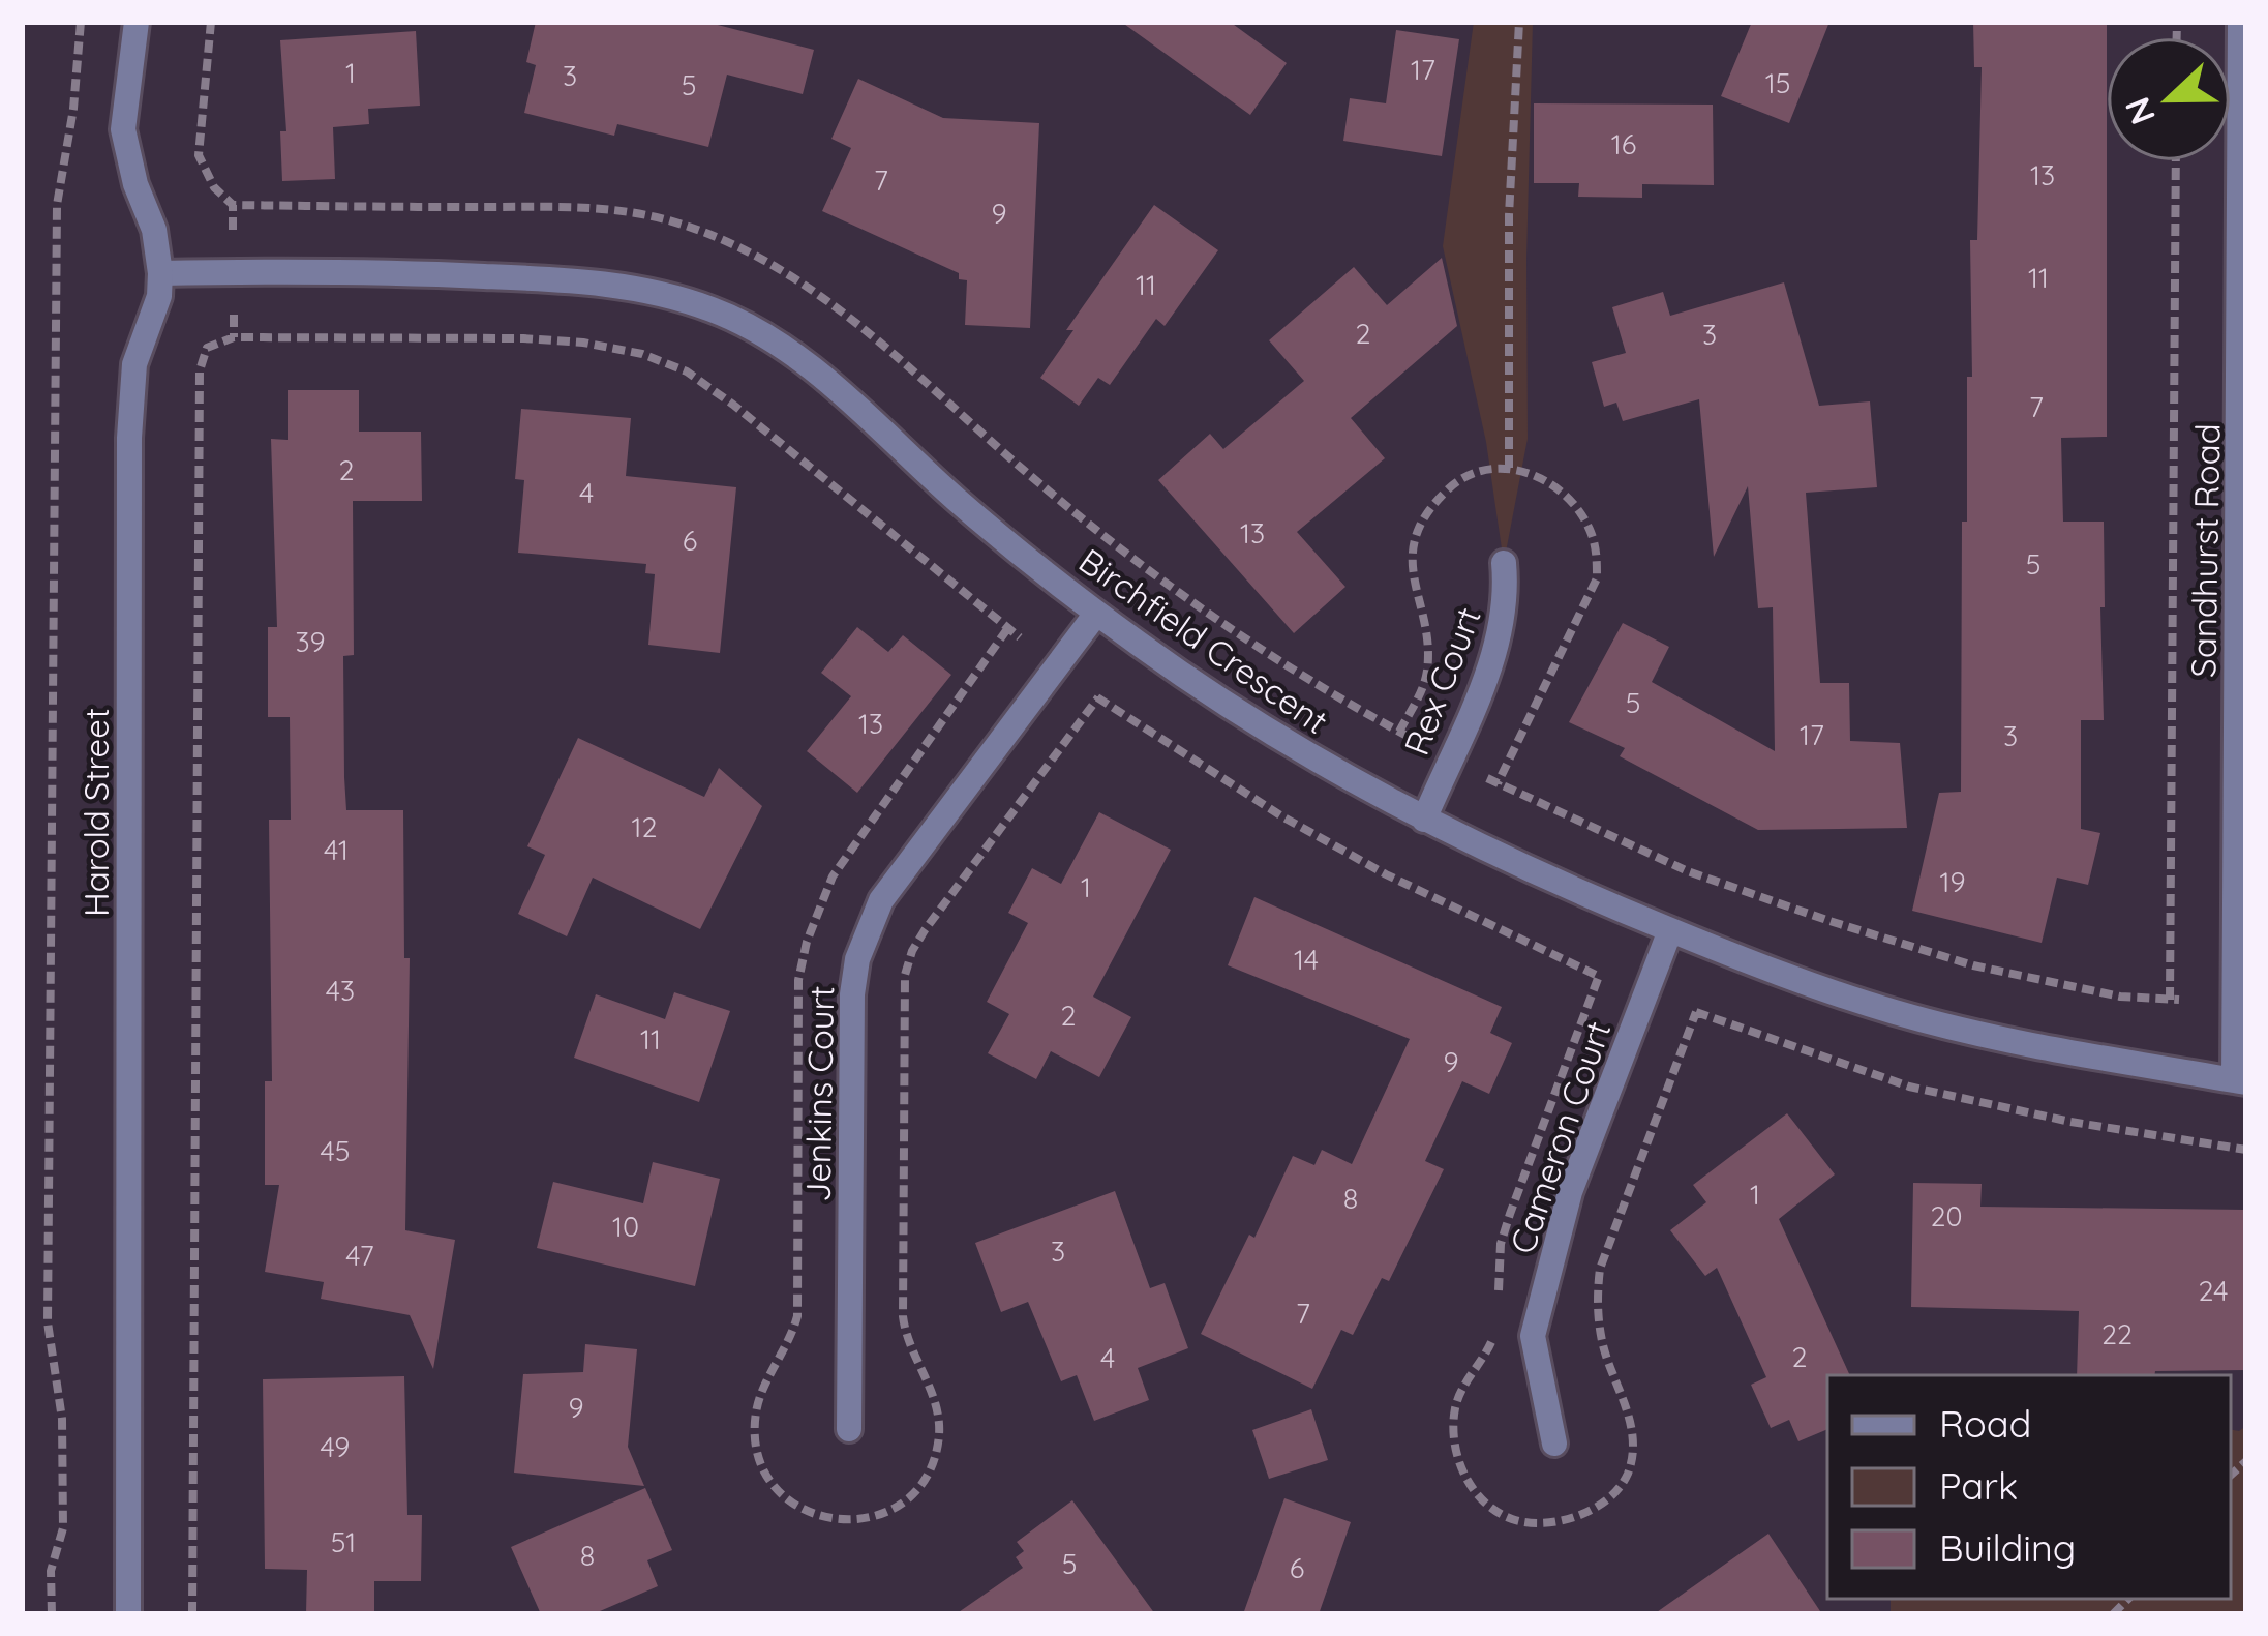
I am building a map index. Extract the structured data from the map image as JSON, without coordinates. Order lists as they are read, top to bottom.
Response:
{
  "streets": {
    "street": [
      "Sandhurst Road",
      "Birchfield Crescent",
      "Rex Court",
      "Harold Street",
      "Jenkins Court",
      "Cameron Court"
    ]
  },
  "crossings": [
    ["Sandhurst Road", "Birchfield Crescent"],
    ["Birchfield Crescent", "Rex Court"],
    ["Birchfield Crescent", "Harold Street"],
    ["Birchfield Crescent", "Jenkins Court"],
    ["Birchfield Crescent", "Cameron Court"]
  ],
  "house_numbers": [
    "17",
    "1",
    "3",
    "15",
    "5",
    "16",
    "13",
    "7",
    "9",
    "11",
    "11",
    "2",
    "3",
    "7",
    "2",
    "4",
    "13",
    "6",
    "5",
    "39",
    "5",
    "13",
    "17",
    "3",
    "12",
    "41",
    "19",
    "1",
    "14",
    "43",
    "2",
    "11",
    "9",
    "45",
    "1",
    "8",
    "20",
    "10",
    "3",
    "47",
    "24",
    "7",
    "22",
    "2",
    "4",
    "9",
    "49",
    "51",
    "8",
    "5",
    "6"
  ],
  "legend": ["Road", "Park", "Building"],
  "north": "left"
}
